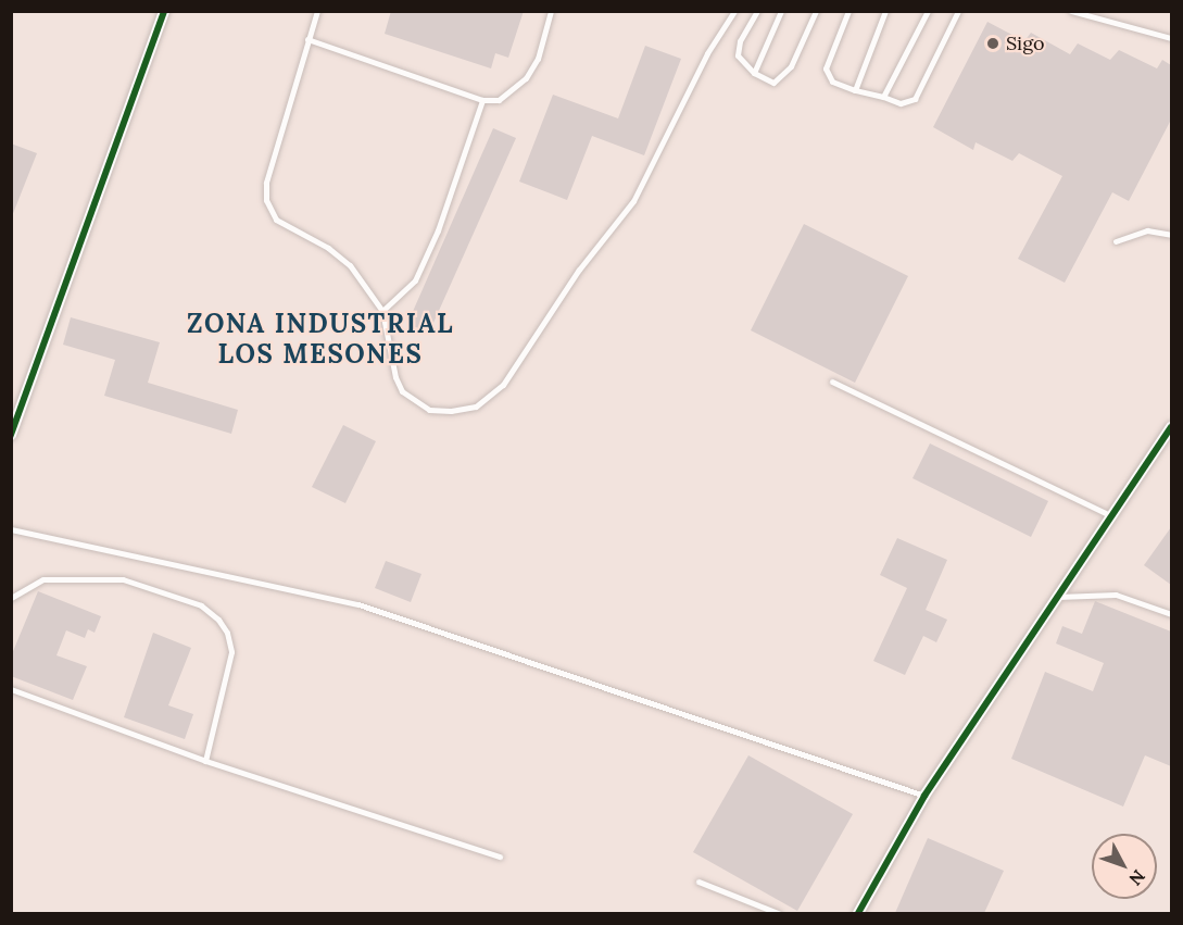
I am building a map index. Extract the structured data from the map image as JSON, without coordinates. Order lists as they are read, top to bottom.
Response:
{
  "districts": ["ZONA INDUSTRIAL LOS MESONES"],
  "places": ["Sigo"],
  "north": "bottom right"
}
